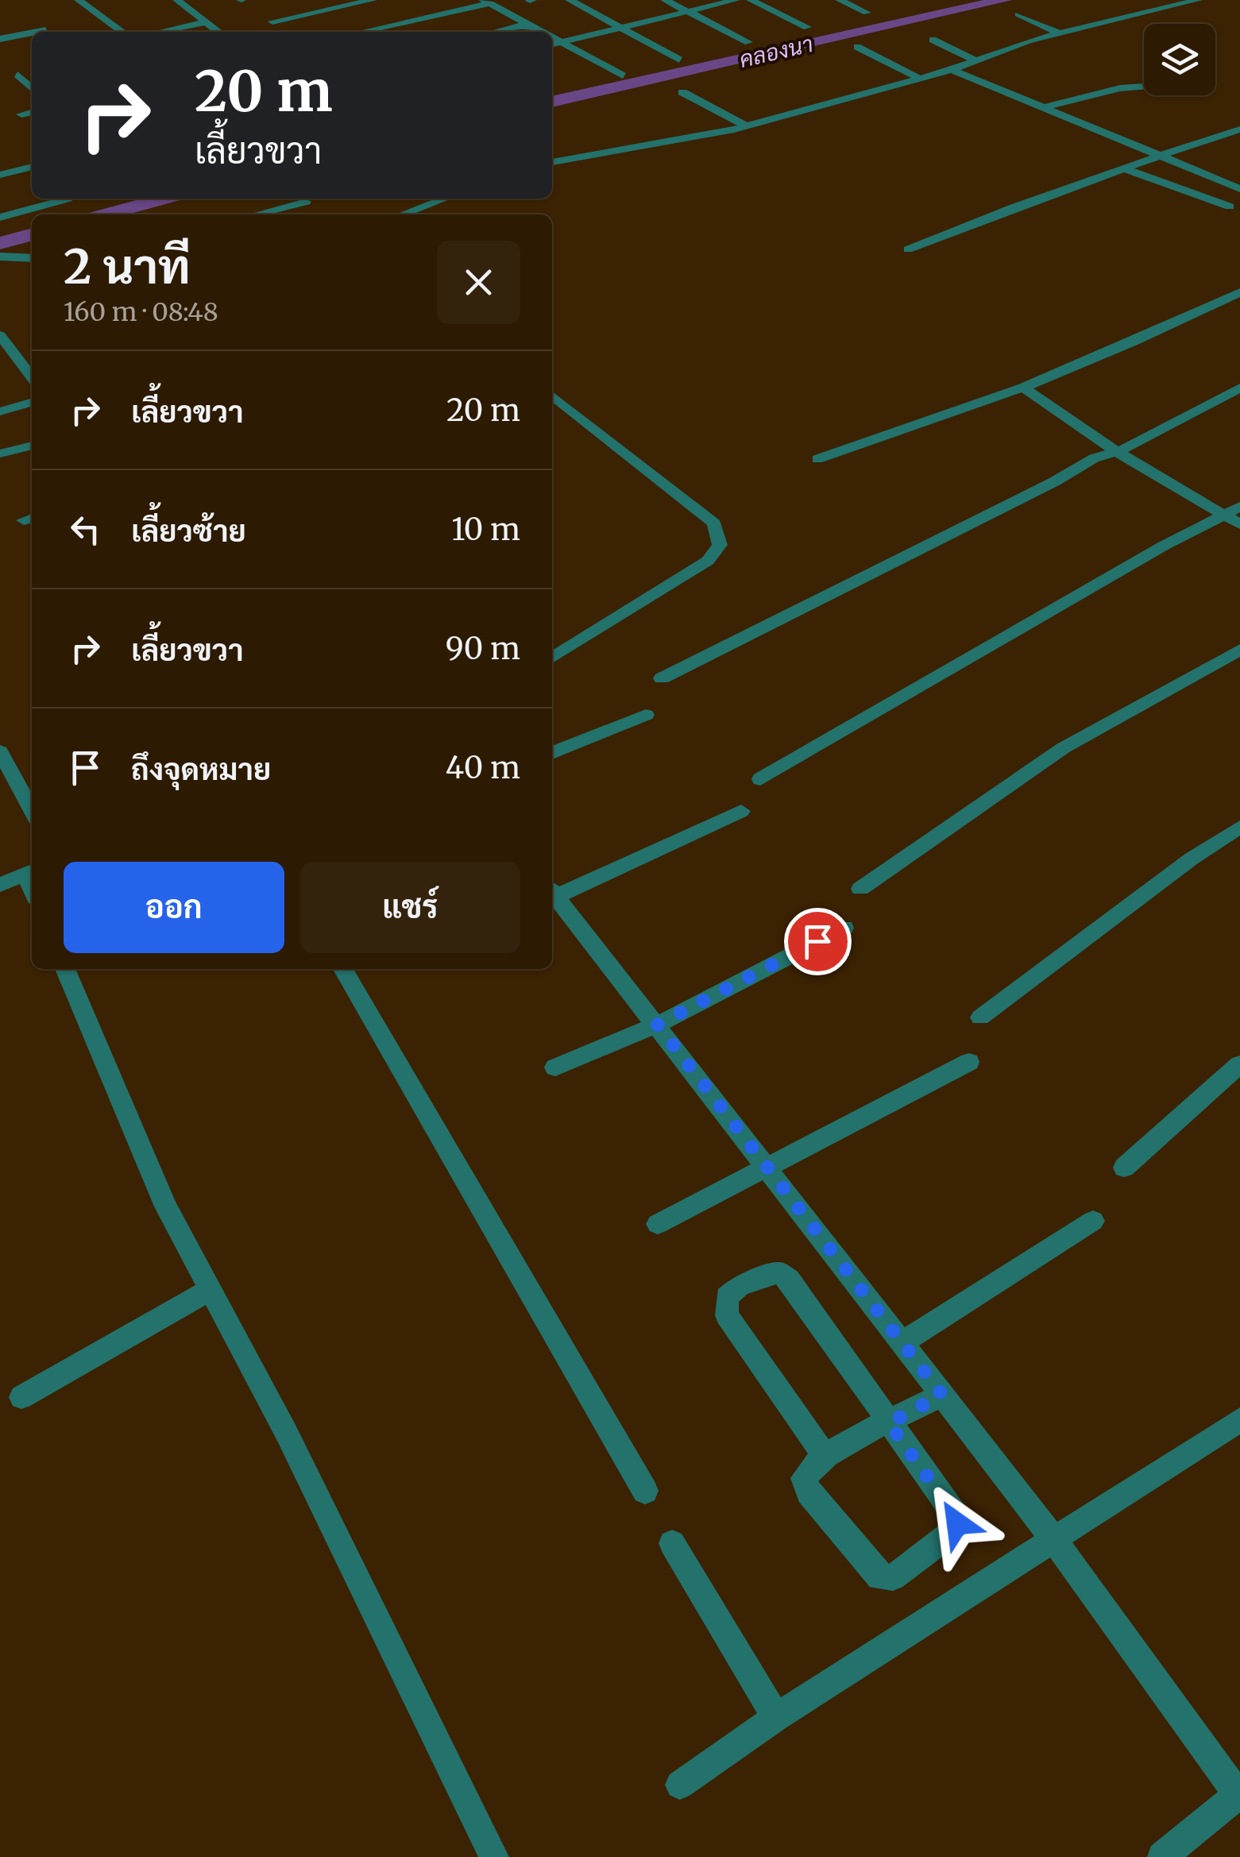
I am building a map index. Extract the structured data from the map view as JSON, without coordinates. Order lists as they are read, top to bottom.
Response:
{
  "water": ["คลองนา"],
  "page": {
    "turn": ["20 m", "เลี้ยวขวา"],
    "heading": ["2 นาที", "160 m · 08:48"],
    "list": [
      {
        "name": "เลี้ยวขวา",
        "value": "20 m"
      },
      {
        "name": "เลี้ยวซ้าย",
        "value": "10 m"
      },
      {
        "name": "เลี้ยวขวา",
        "value": "90 m"
      },
      {
        "name": "ถึงจุดหมาย",
        "value": "40 m"
      }
    ],
    "buttons": ["ออก", "แชร์"]
  }
}
